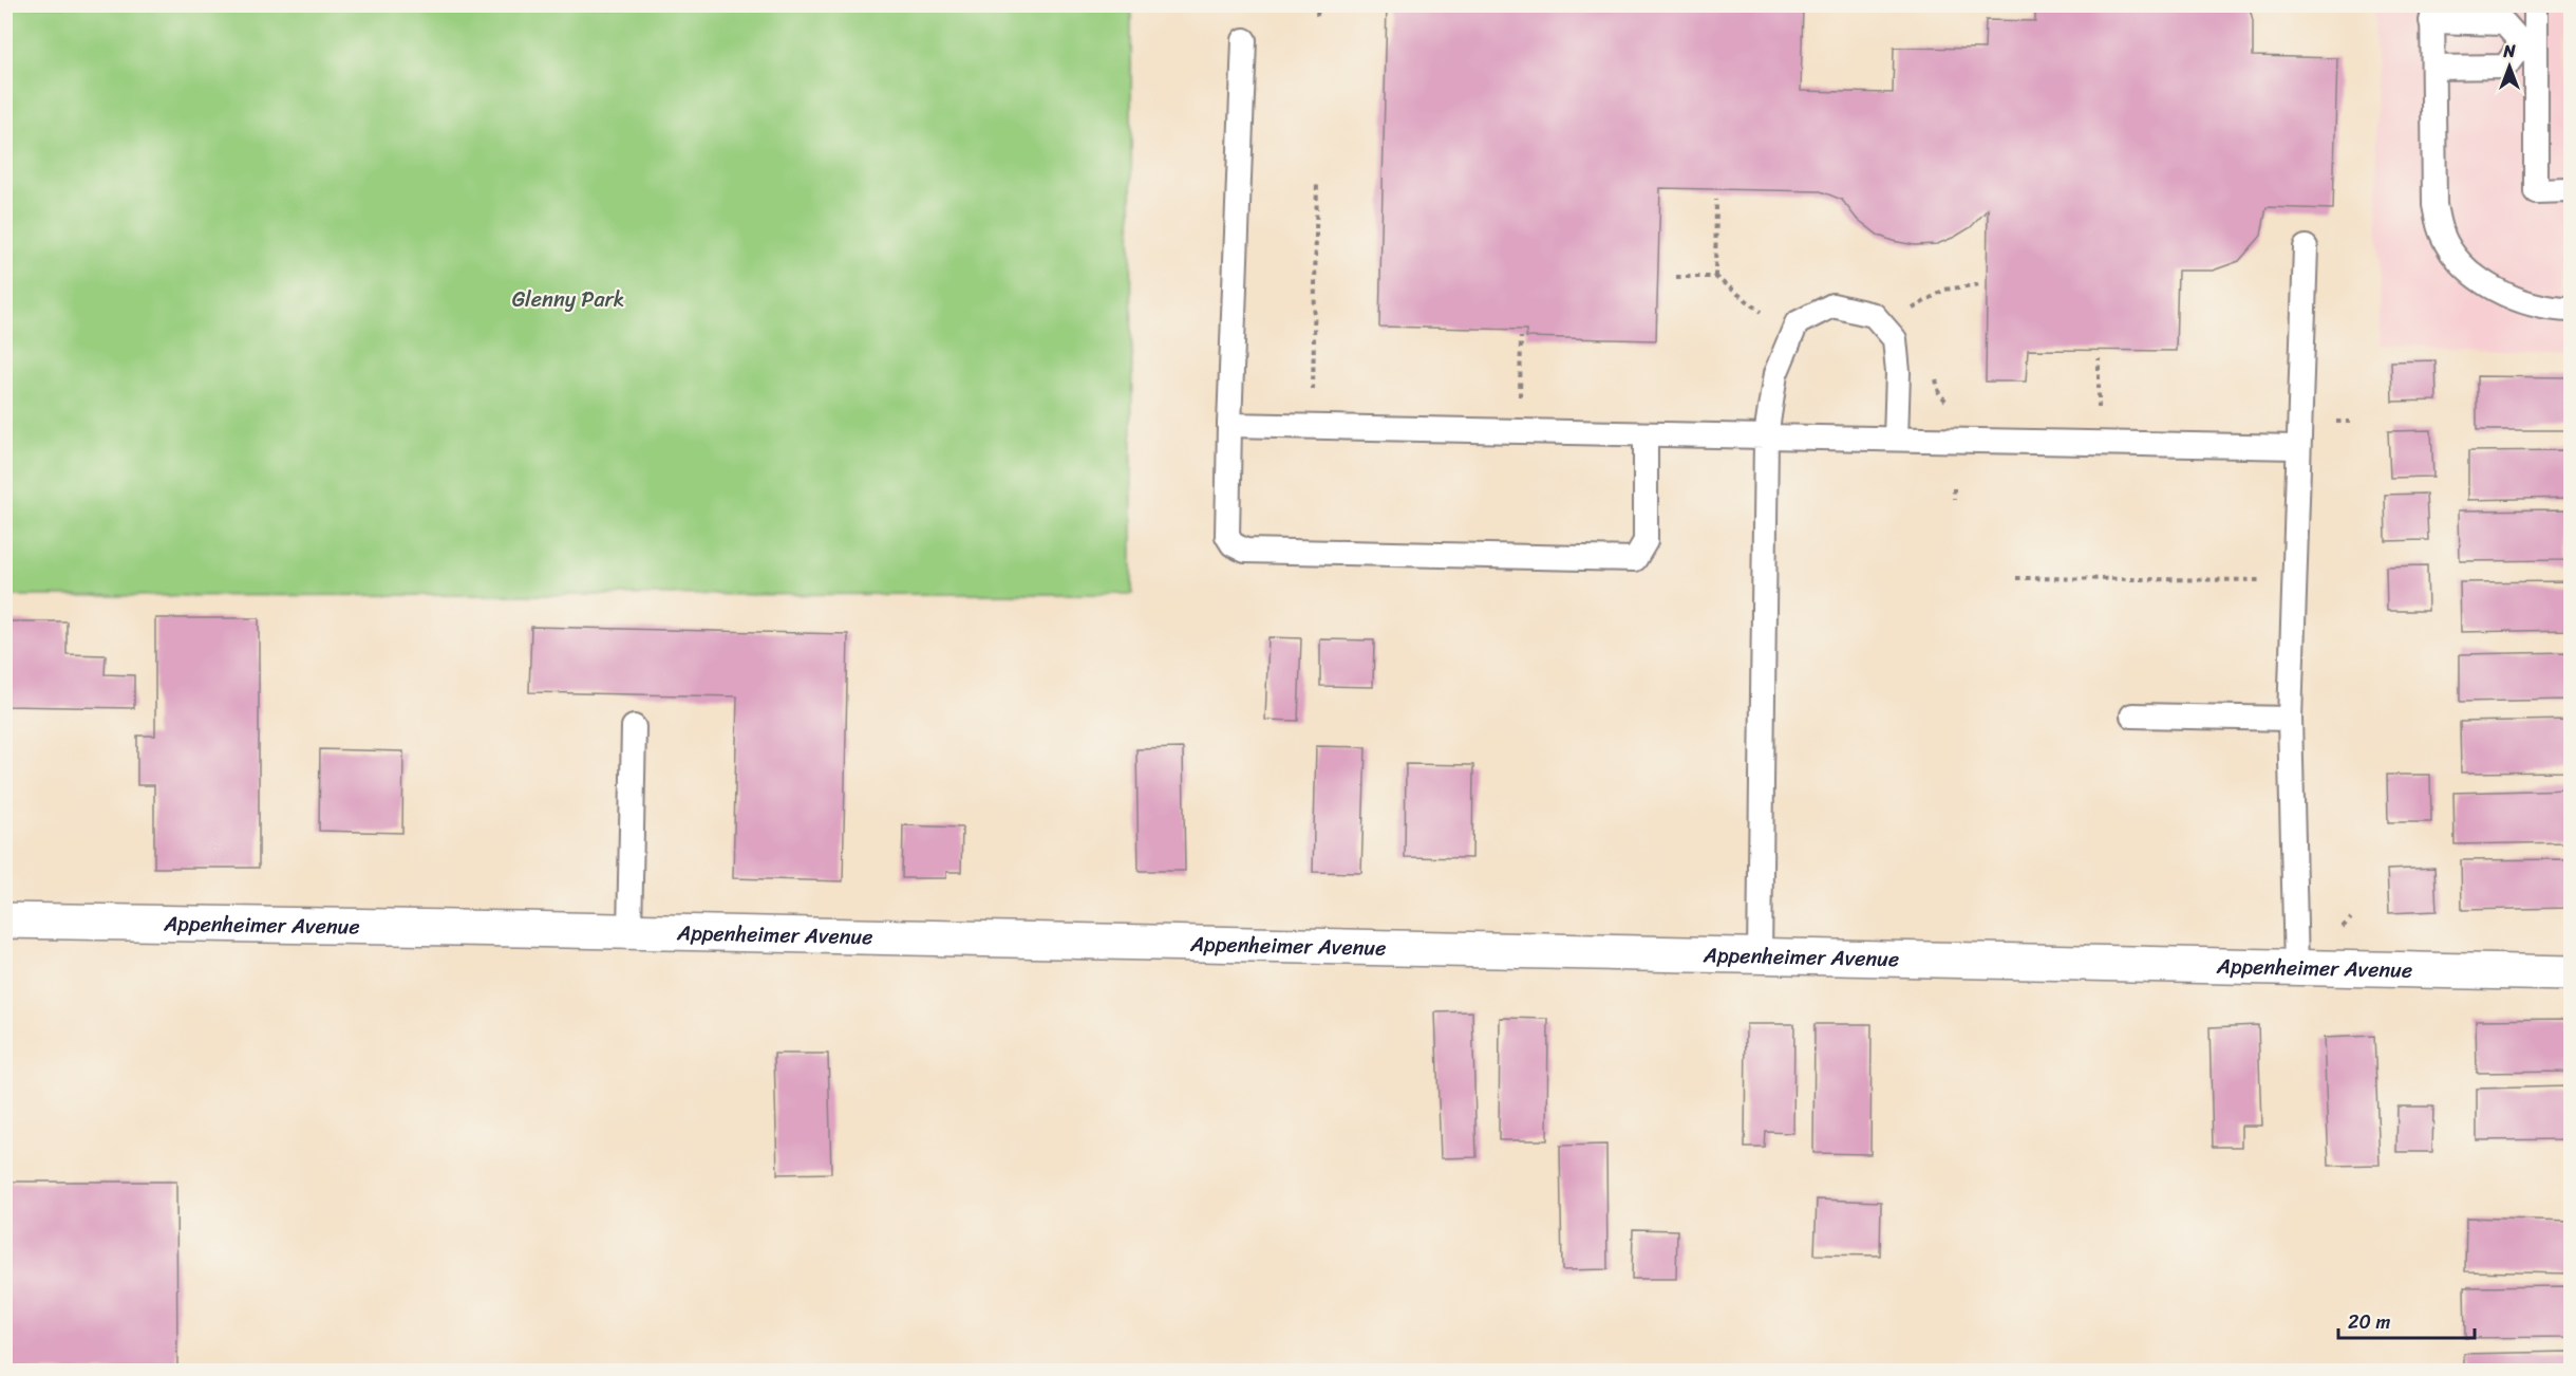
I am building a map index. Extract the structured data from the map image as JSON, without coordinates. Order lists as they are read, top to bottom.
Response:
{
  "streets": {
    "street": ["Appenheimer Avenue"]
  },
  "parks": ["Glenny Park"],
  "scale_bar": "20 m",
  "north": "top"
}
